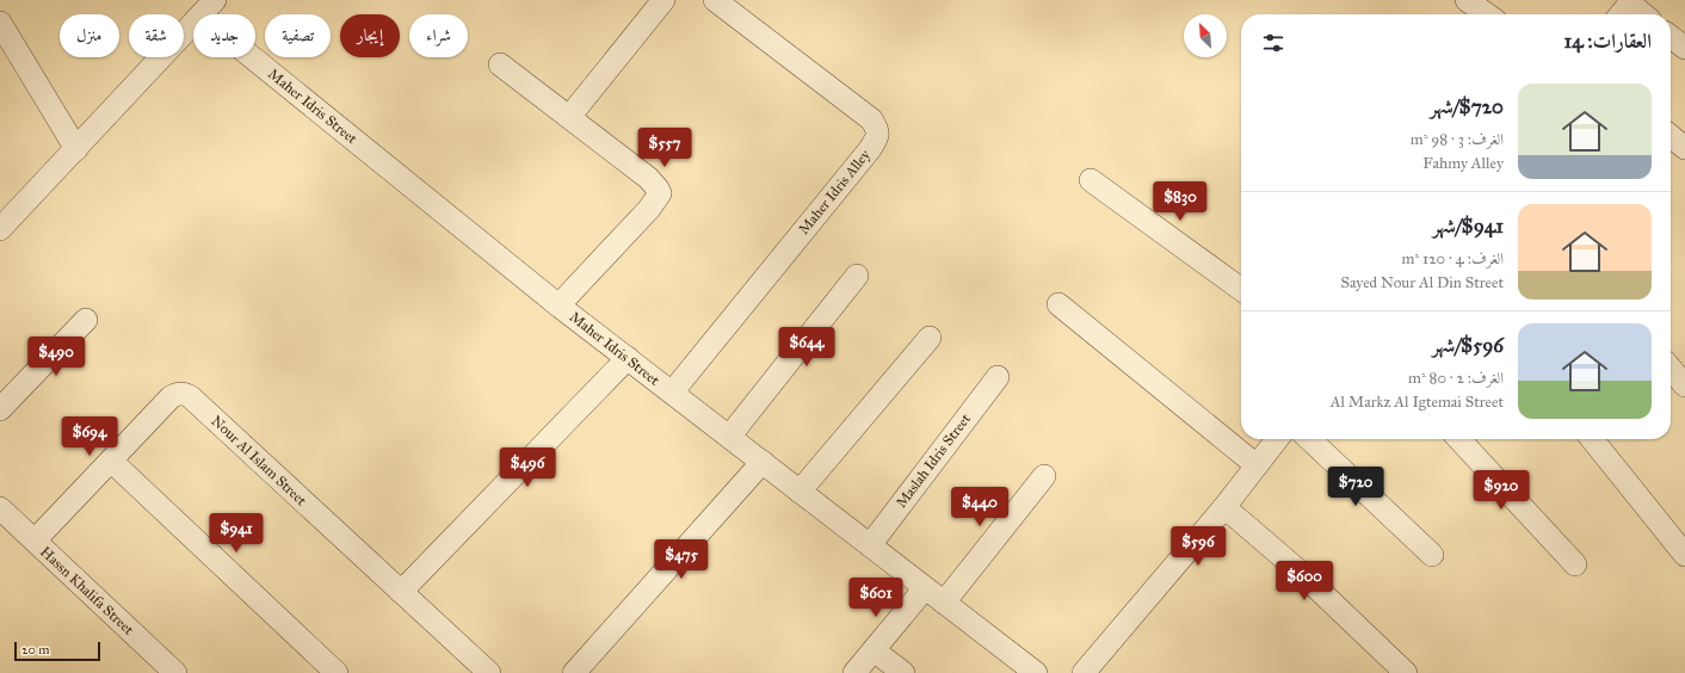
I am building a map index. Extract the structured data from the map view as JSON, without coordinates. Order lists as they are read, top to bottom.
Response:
{
  "streets": {
    "street": [
      "Maher Idris Street",
      "Maher Idris Alley",
      "Nour Al Islam Street",
      "Maslah Idris Street",
      "Hassn Khalifa Street"
    ]
  },
  "crossings": [
    ["Maher Idris Street", "Maher Idris Alley"],
    ["Maher Idris Street", "Maslah Idris Street"],
    ["Nour Al Islam Street", "Hassn Khalifa Street"]
  ],
  "scale_bar": "20 m",
  "north": "top left",
  "page": {
    "chip": [
      "شراء",
      "إيجار",
      "تصفية",
      "جديد",
      "شقة",
      "منزل"
    ],
    "heading": "العقارات: 14",
    "list": [
      {
        "name": "$720/شهر",
        "note": "الغرف: 3 · 98 m² · Fahmy Alley"
      },
      {
        "name": "$941/شهر",
        "note": "الغرف: 4 · 120 m² · Sayed Nour Al Din Street"
      },
      {
        "name": "$596/شهر",
        "note": "الغرف: 2 · 80 m² · Al Markz Al Igtemai Street"
      }
    ],
    "price": [
      "$557",
      "$830",
      "$644",
      "$490",
      "$694",
      "$496",
      "$720",
      "$920",
      "$440",
      "$941",
      "$596",
      "$475",
      "$600",
      "$601"
    ],
    "scale": "20 m"
  }
}
